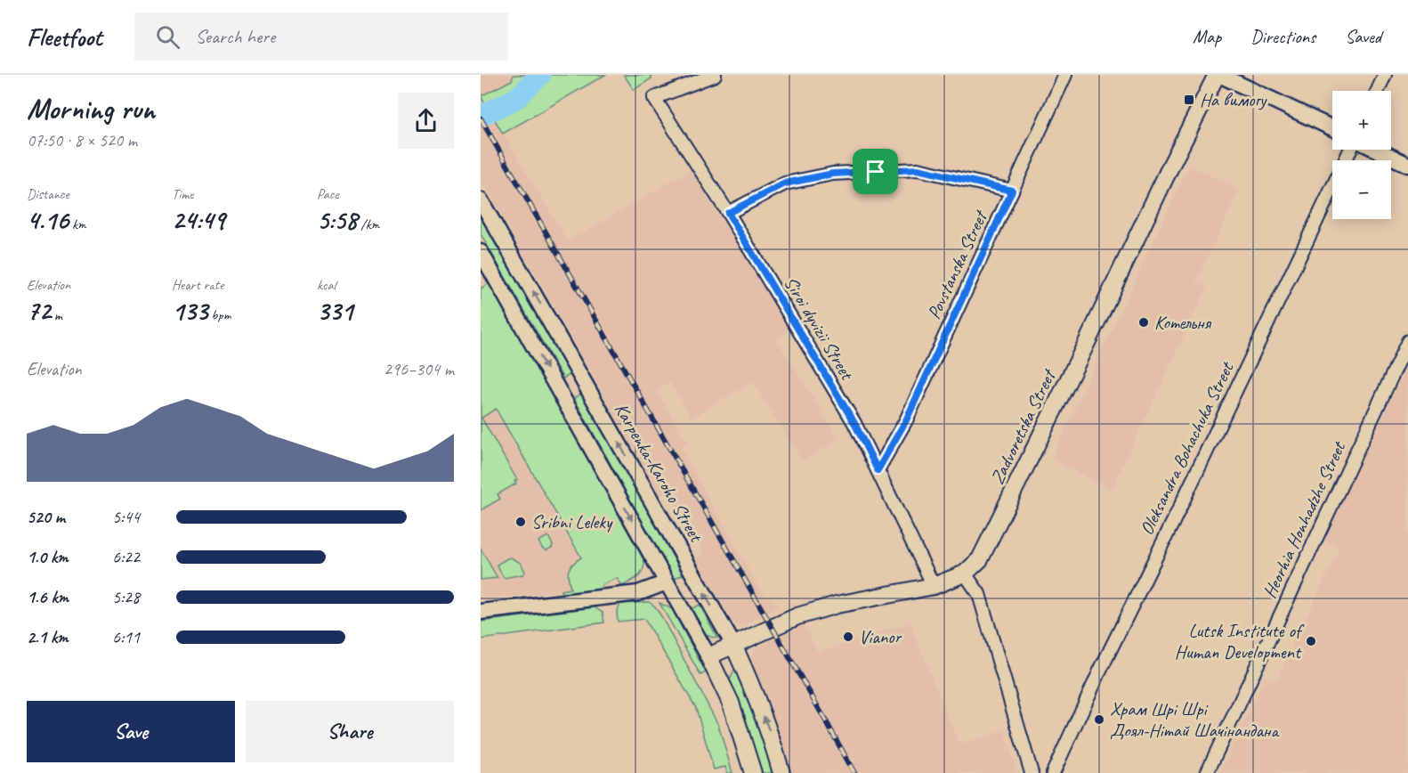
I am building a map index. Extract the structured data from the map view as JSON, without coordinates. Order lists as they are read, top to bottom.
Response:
{
  "streets": {
    "main road": ["Zadvoretska Street", "Karpenka-Karoho Street"],
    "street": [
      "Povstanska Street",
      "Siroi dyvizii Street",
      "Oleksandra Bohachuka Street",
      "Heorhia Honhadzhe Street"
    ]
  },
  "crossings": [
    ["Povstanska Street", "Siroi dyvizii Street"],
    ["Siroi dyvizii Street", "Zadvoretska Street"],
    ["Zadvoretska Street", "Karpenka-Karoho Street"]
  ],
  "places": {
    "transit": ["На вимогу"],
    "other": [
      "Котельня",
      "Sribni Leleky",
      "Vianor",
      "Lutsk Institute of Human Development",
      "Храм Шрі Шрі Доял-Нітай Шачінандана"
    ]
  },
  "page": {
    "header": "Fleetfoot",
    "search": "Search here",
    "nav": ["Map", "Directions", "Saved"],
    "heading": ["Morning run", "07:50 · 8 × 520 m"],
    "map_buttons": ["+", "−"],
    "stats": [
      ["Distance", "4.16 km"],
      ["Time", "24:49"],
      ["Pace", "5:58 /km"],
      ["Elevation", "72 m"],
      ["Heart rate", "133 bpm"],
      ["kcal", "331"]
    ],
    "chart": ["Elevation", "296–304 m"],
    "list": [
      {
        "name": "520 m",
        "note": "5:44"
      },
      {
        "name": "1.0 km",
        "note": "6:22"
      },
      {
        "name": "1.6 km",
        "note": "5:28"
      },
      {
        "name": "2.1 km",
        "note": "6:11"
      }
    ],
    "buttons": ["Save", "Share"]
  }
}
